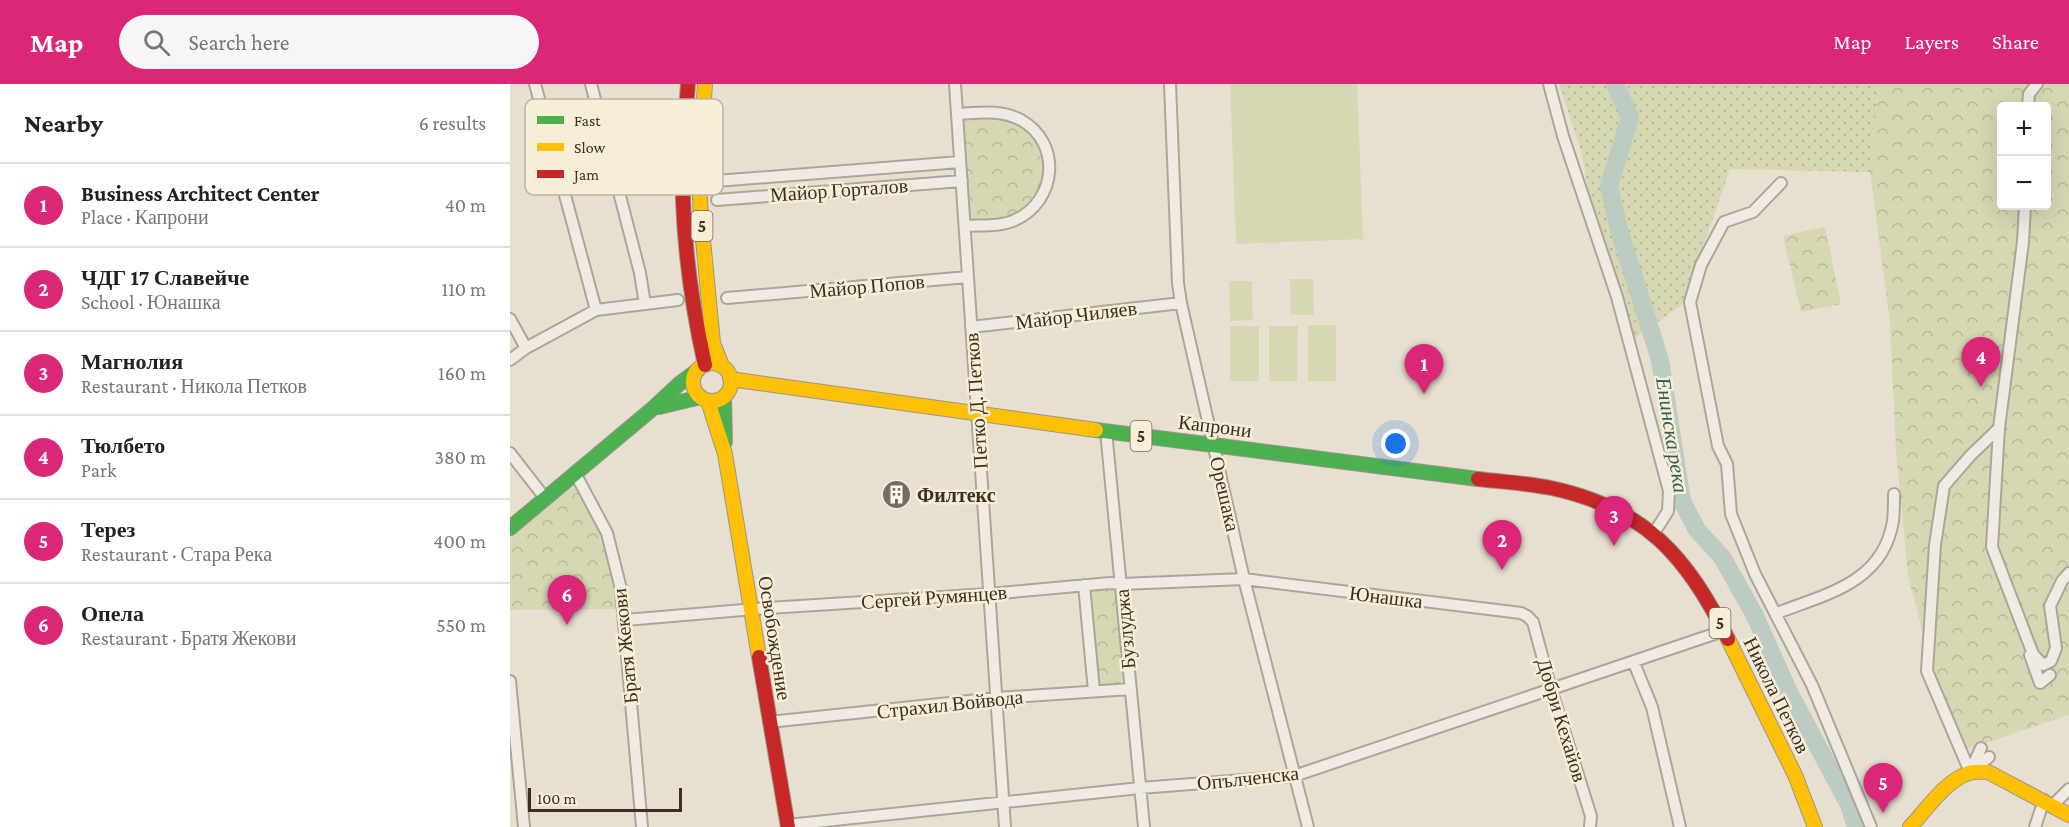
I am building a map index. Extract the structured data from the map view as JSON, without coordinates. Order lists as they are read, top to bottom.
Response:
{
  "streets": {
    "main road": [
      "5",
      "Капрони",
      "Освобождение",
      "Никола Петков"
    ],
    "street": [
      "Майор Горталов",
      "Майор Попов",
      "Майор Чиляев",
      "Петко Д. Петков",
      "Орешака",
      "Сергей Румянцев",
      "Юнашка",
      "Бузлуджа",
      "Братя Жекови",
      "Страхил Войвода",
      "Добри Кехайов",
      "Опълченска"
    ]
  },
  "crossings": [
    ["Майор Горталов", "Петко Д. Петков"],
    ["5", "Капрони"],
    ["5", "Освобождение"],
    ["Майор Попов", "Петко Д. Петков"],
    ["Майор Чиляев", "Петко Д. Петков"],
    ["Майор Чиляев", "Орешака"],
    ["Петко Д. Петков", "Капрони"],
    ["Петко Д. Петков", "Сергей Румянцев"],
    ["Петко Д. Петков", "Страхил Войвода"],
    ["Петко Д. Петков", "Опълченска"],
    ["Капрони", "Орешака"],
    ["Капрони", "Бузлуджа"],
    ["Капрони", "Освобождение"],
    ["Капрони", "Никола Петков"],
    ["Орешака", "Сергей Румянцев"],
    ["Орешака", "Юнашка"],
    ["Орешака", "Опълченска"],
    ["Сергей Румянцев", "Юнашка"],
    ["Сергей Румянцев", "Бузлуджа"],
    ["Сергей Румянцев", "Освобождение"],
    ["Сергей Румянцев", "Братя Жекови"],
    ["Юнашка", "Добри Кехайов"],
    ["Бузлуджа", "Страхил Войвода"],
    ["Бузлуджа", "Опълченска"],
    ["Освобождение", "Страхил Войвода"],
    ["Освобождение", "Опълченска"],
    ["Никола Петков", "Опълченска"],
    ["Добри Кехайов", "Опълченска"]
  ],
  "water": ["Енинска река"],
  "places": {
    "building": ["Филтекс"]
  },
  "legend": ["Fast", "Slow", "Jam"],
  "scale_bar": "100 m",
  "page": {
    "header": "Map",
    "search": "Search here",
    "nav": ["Map", "Layers", "Share"],
    "heading": ["Nearby", "6 results"],
    "map_buttons": ["+", "−"],
    "list": [
      {
        "mark": "1",
        "name": "Business Architect Center",
        "note": "Place · Капрони",
        "value": "40 m"
      },
      {
        "mark": "2",
        "name": "ЧДГ 17 Славейче",
        "note": "School · Юнашка",
        "value": "110 m"
      },
      {
        "mark": "3",
        "name": "Магнолия",
        "note": "Restaurant · Никола Петков",
        "value": "160 m"
      },
      {
        "mark": "4",
        "name": "Тюлбето",
        "note": "Park",
        "value": "380 m"
      },
      {
        "mark": "5",
        "name": "Терез",
        "note": "Restaurant · Стара Река",
        "value": "400 m"
      },
      {
        "mark": "6",
        "name": "Опела",
        "note": "Restaurant · Братя Жекови",
        "value": "550 m"
      }
    ],
    "pins": [
      "4",
      "1",
      "3",
      "2",
      "6",
      "5"
    ],
    "scale": "100 m"
  }
}
